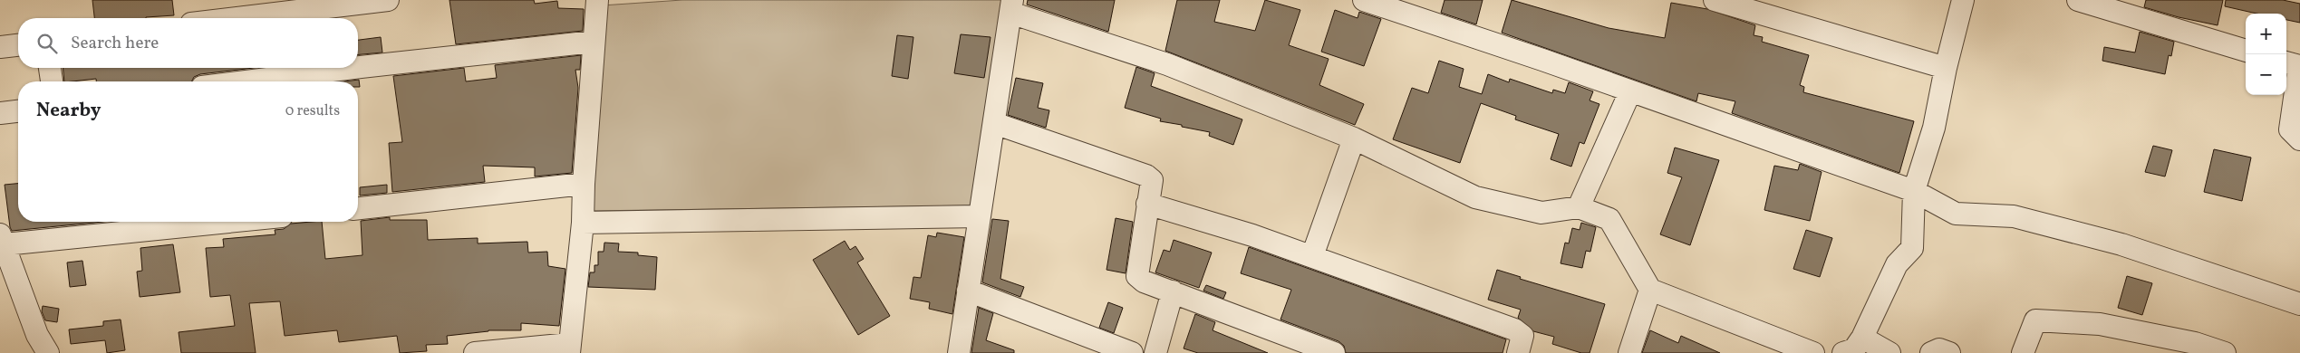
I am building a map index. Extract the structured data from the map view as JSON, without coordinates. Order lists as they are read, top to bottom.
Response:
{
  "page": {
    "map_buttons": ["+", "−"],
    "search": "Search here",
    "heading": ["Nearby", "0 results"]
  }
}
